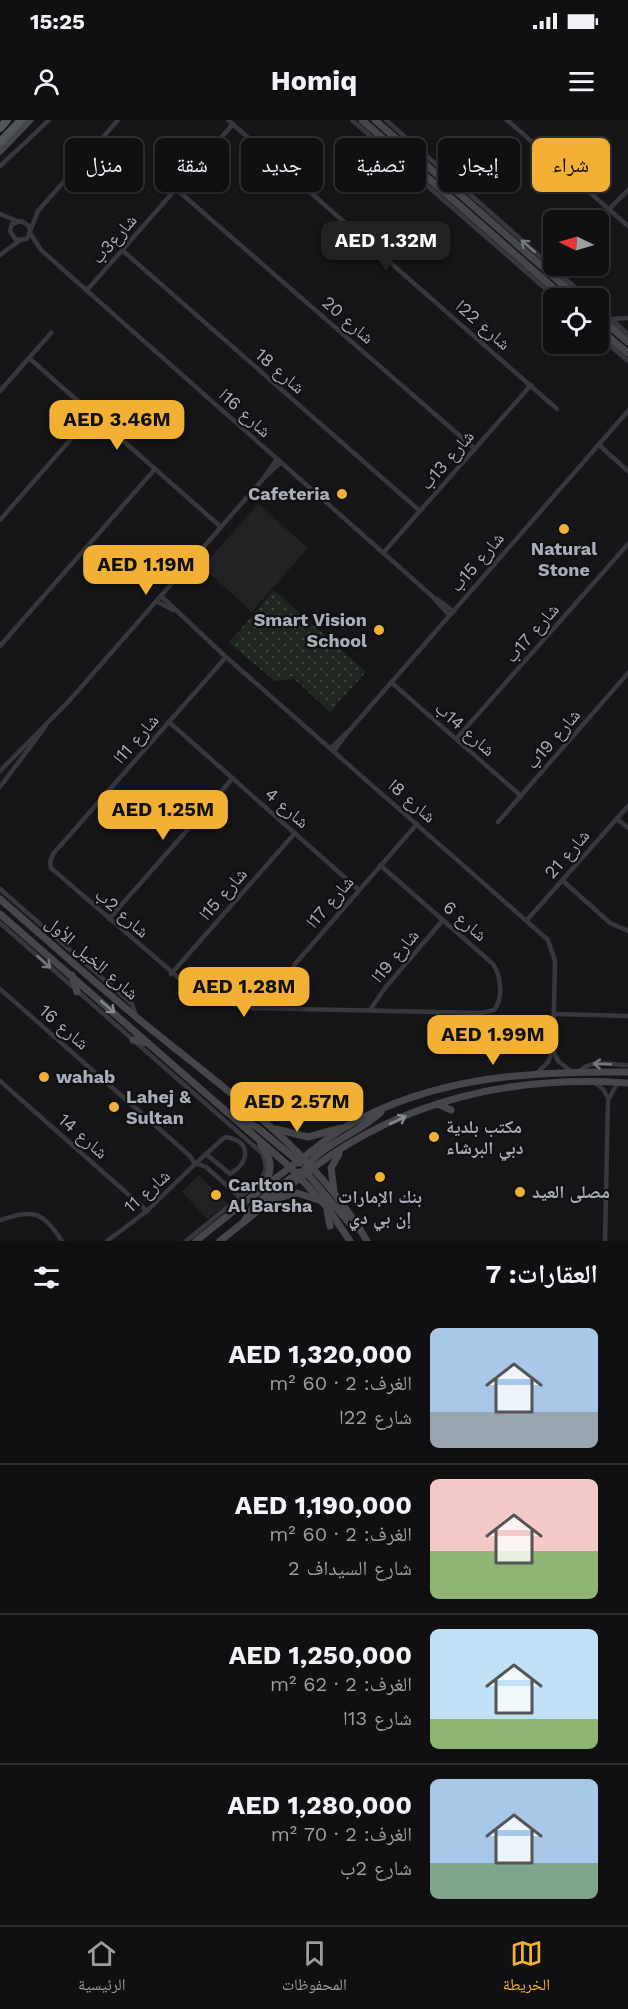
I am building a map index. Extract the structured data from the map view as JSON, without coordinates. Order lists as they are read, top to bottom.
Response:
{
  "streets": {
    "main road": ["شارع الخيل الأول"],
    "street": [
      "شارع3ب",
      "شارع 20",
      "شارع 22ا",
      "شارع 18",
      "شارع 16ا",
      "شارع 13ب",
      "شارع 15ب",
      "شارع 17ب",
      "شارع 14ب",
      "شارع 11ا",
      "شارع 19ب",
      "شارع 8ا",
      "شارع 4",
      "شارع 21",
      "شارع 15ا",
      "شارع 17ا",
      "شارع 2ب",
      "شارع 6",
      "شارع 19ا",
      "شارع 16",
      "شارع 14",
      "شارع 11"
    ]
  },
  "crossings": [
    ["شارع3ب", "شارع 22ا"],
    ["شارع3ب", "شارع 18"],
    ["شارع3ب", "شارع 16ا"],
    ["شارع 20", "شارع 13ب"],
    ["شارع 22ا", "شارع 13ب"],
    ["شارع 18", "شارع 13ب"],
    ["شارع 16ا", "شارع 13ب"],
    ["شارع 16ا", "شارع 15ب"],
    ["شارع 15ب", "شارع 14ب"],
    ["شارع 15ب", "شارع 8ا"],
    ["شارع 17ب", "شارع 14ب"],
    ["شارع 14ب", "شارع 19ب"],
    ["شارع 11ا", "شارع 8ا"],
    ["شارع 11ا", "شارع 4"],
    ["شارع 11ا", "شارع 2ب"],
    ["شارع 8ا", "شارع 21"],
    ["شارع 8ا", "شارع 17ا"],
    ["شارع 4", "شارع 15ا"],
    ["شارع 4", "شارع 17ا"],
    ["شارع 15ا", "شارع 2ب"],
    ["شارع 17ا", "شارع 2ب"],
    ["شارع 17ا", "شارع 6"],
    ["شارع 2ب", "شارع 6"],
    ["شارع 2ب", "شارع 19ا"],
    ["شارع 6", "شارع 19ا"],
    ["شارع 16", "شارع 11"],
    ["شارع 14", "شارع 11"]
  ],
  "places": [
    "Cafeteria",
    "Natural Stone",
    "Smart Vision School",
    "wahab",
    "Lahej & Sultan",
    "مكتب بلدية دبي البرشاء",
    "بنك الإمارات إن بي دي",
    "مصلى العيد",
    "Carlton Al Barsha"
  ],
  "north": "left",
  "page": {
    "status": "15:25",
    "header": "Homiq",
    "chip": [
      "شراء",
      "إيجار",
      "تصفية",
      "جديد",
      "شقة",
      "منزل"
    ],
    "price": [
      "AED 1.32M",
      "AED 3.46M",
      "AED 1.19M",
      "AED 1.25M",
      "AED 1.28M",
      "AED 1.99M",
      "AED 2.57M"
    ],
    "heading": "العقارات: 7",
    "list": [
      {
        "name": "AED 1,320,000",
        "note": "الغرف: 2 · 60 m² · شارع 22ا"
      },
      {
        "name": "AED 1,190,000",
        "note": "الغرف: 2 · 60 m² · شارع السيداف 2"
      },
      {
        "name": "AED 1,250,000",
        "note": "الغرف: 2 · 62 m² · شارع 13ا"
      },
      {
        "name": "AED 1,280,000",
        "note": "الغرف: 2 · 70 m² · شارع 2ب"
      }
    ],
    "tabs": ["الخريطة", "المحفوظات", "الرئيسية"]
  }
}
